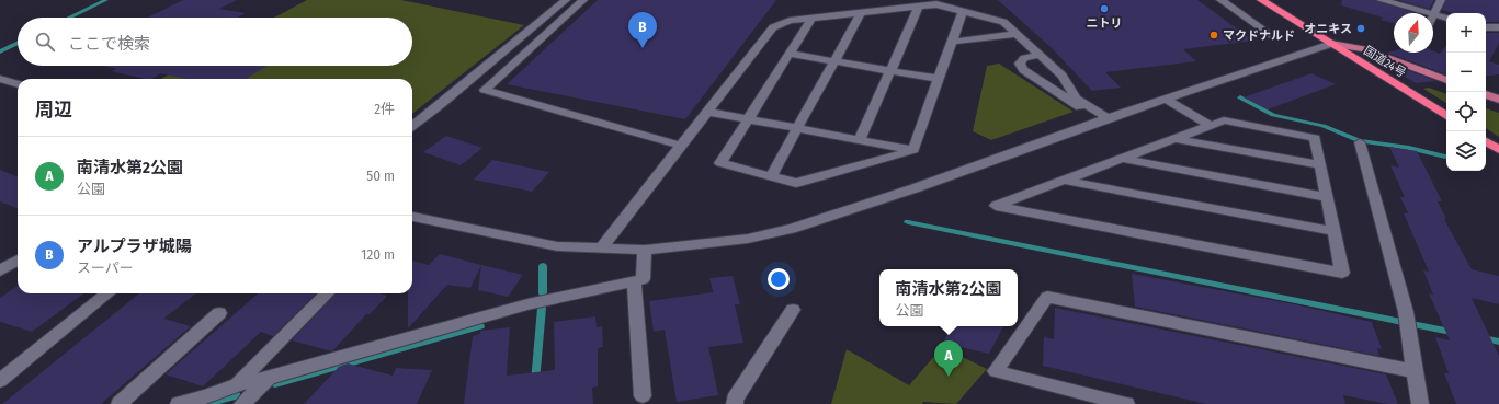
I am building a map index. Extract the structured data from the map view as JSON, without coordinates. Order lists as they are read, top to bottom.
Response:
{
  "streets": {
    "highway": ["国道24号"]
  },
  "places": ["ニトリ", "オニキス", "マクドナルド"],
  "north": "top",
  "page": {
    "pins": ["B", "A"],
    "map_buttons": ["+", "−"],
    "search": "ここで検索",
    "heading": ["周辺", "2件"],
    "list": [
      {
        "mark": "A",
        "name": "南清水第2公園",
        "note": "公園",
        "value": "50 m"
      },
      {
        "mark": "B",
        "name": "アルプラザ城陽",
        "note": "スーパー",
        "value": "120 m"
      }
    ],
    "popup": ["南清水第2公園", "公園"]
  }
}
